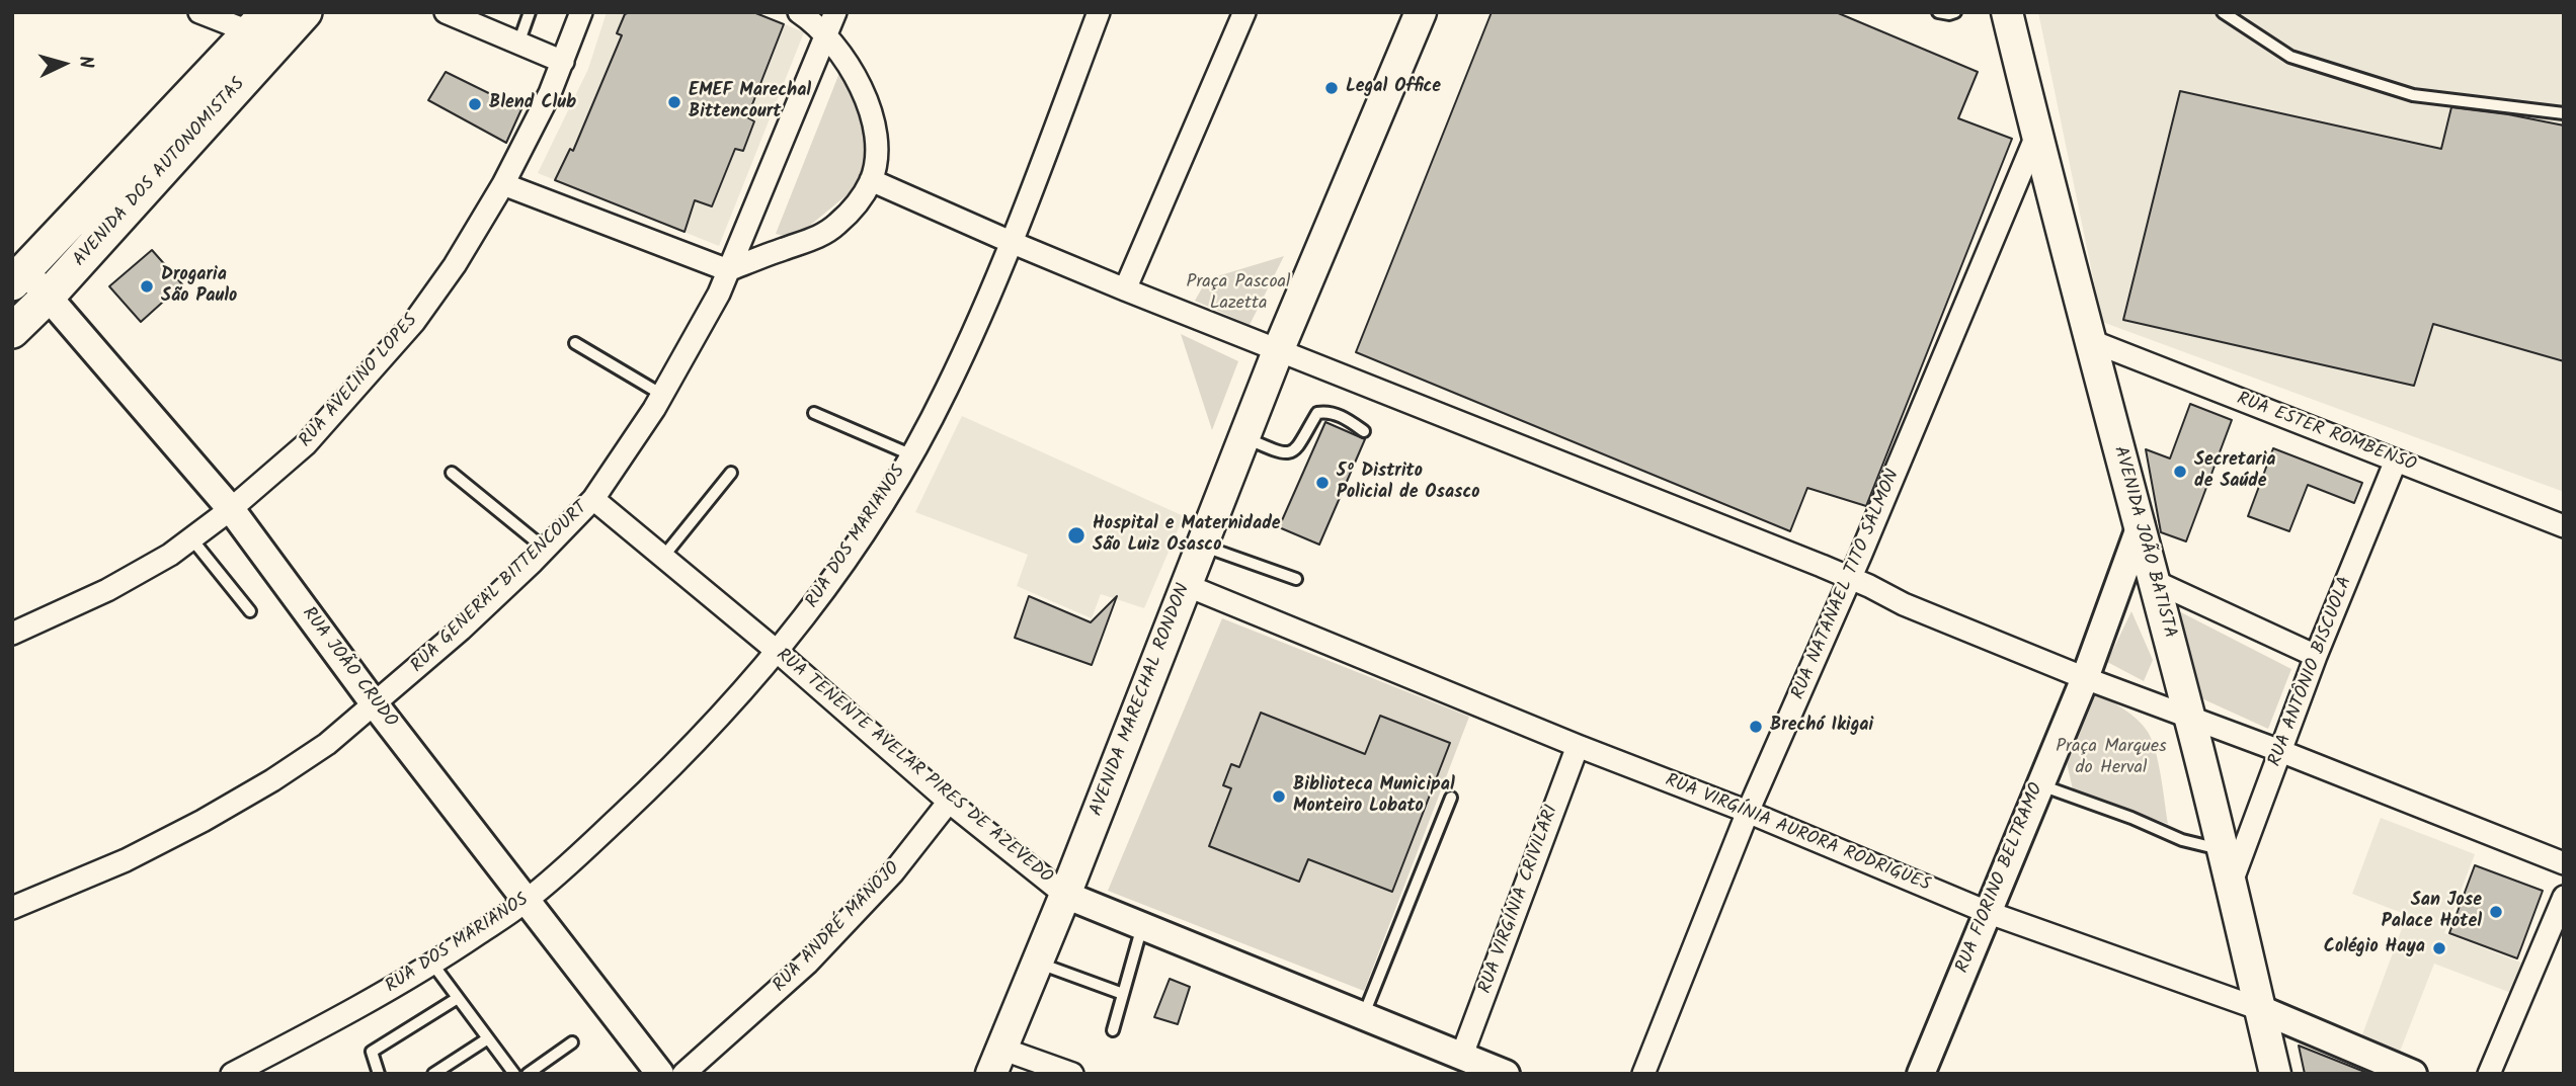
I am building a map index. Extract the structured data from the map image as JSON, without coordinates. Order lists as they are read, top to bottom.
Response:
{
  "streets": {
    "main road": ["AVENIDA DOS AUTONOMISTAS", "AVENIDA JOÃO BATISTA", "AVENIDA MARECHAL RONDON"],
    "street": [
      "RUA AVELINO LOPES",
      "RUA ESTER ROMBENSO",
      "RUA DOS MARIANOS",
      "RUA NATANAEL TITO SALMON",
      "RUA GENERAL BITTENCOURT",
      "RUA JOÃO CRUDO",
      "RUA ANTÔNIO BISCUOLA",
      "RUA TENENTE AVELAR PIRES DE AZEVEDO",
      "RUA VIRGÍNIA AURORA RODRIGUES",
      "RUA FIORINO BELTRAMO",
      "RUA VIRGÍNIA CRIVILARI",
      "RUA ANDRÉ MANOJO"
    ]
  },
  "crossings": [
    ["AVENIDA DOS AUTONOMISTAS", "RUA JOÃO CRUDO"],
    ["RUA AVELINO LOPES", "RUA JOÃO CRUDO"],
    ["RUA ESTER ROMBENSO", "AVENIDA JOÃO BATISTA"],
    ["RUA ESTER ROMBENSO", "RUA ANTÔNIO BISCUOLA"],
    ["RUA DOS MARIANOS", "RUA JOÃO CRUDO"],
    ["RUA DOS MARIANOS", "RUA TENENTE AVELAR PIRES DE AZEVEDO"],
    ["AVENIDA JOÃO BATISTA", "RUA NATANAEL TITO SALMON"],
    ["AVENIDA JOÃO BATISTA", "RUA ANTÔNIO BISCUOLA"],
    ["AVENIDA JOÃO BATISTA", "RUA VIRGÍNIA AURORA RODRIGUES"],
    ["AVENIDA JOÃO BATISTA", "RUA FIORINO BELTRAMO"],
    ["RUA NATANAEL TITO SALMON", "RUA VIRGÍNIA AURORA RODRIGUES"],
    ["RUA GENERAL BITTENCOURT", "RUA JOÃO CRUDO"],
    ["RUA GENERAL BITTENCOURT", "RUA TENENTE AVELAR PIRES DE AZEVEDO"],
    ["AVENIDA MARECHAL RONDON", "RUA TENENTE AVELAR PIRES DE AZEVEDO"],
    ["AVENIDA MARECHAL RONDON", "RUA VIRGÍNIA AURORA RODRIGUES"],
    ["RUA TENENTE AVELAR PIRES DE AZEVEDO", "RUA VIRGÍNIA CRIVILARI"],
    ["RUA TENENTE AVELAR PIRES DE AZEVEDO", "RUA ANDRÉ MANOJO"],
    ["RUA VIRGÍNIA AURORA RODRIGUES", "RUA FIORINO BELTRAMO"],
    ["RUA VIRGÍNIA AURORA RODRIGUES", "RUA VIRGÍNIA CRIVILARI"]
  ],
  "parks": ["Praça Pascoal Lazetta", "Praça Marques do Herval"],
  "places": [
    "Legal Office",
    "EMEF Marechal Bittencourt",
    "Blend Club",
    "Drogaria São Paulo",
    "Secretaria de Saúde",
    "5º Distrito Policial de Osasco",
    "Hospital e Maternidade São Luiz Osasco",
    "Brechó Ikigai",
    "Biblioteca Municipal Monteiro Lobato",
    "San Jose Palace Hotel",
    "Colégio Haya"
  ],
  "north": "right"
}
